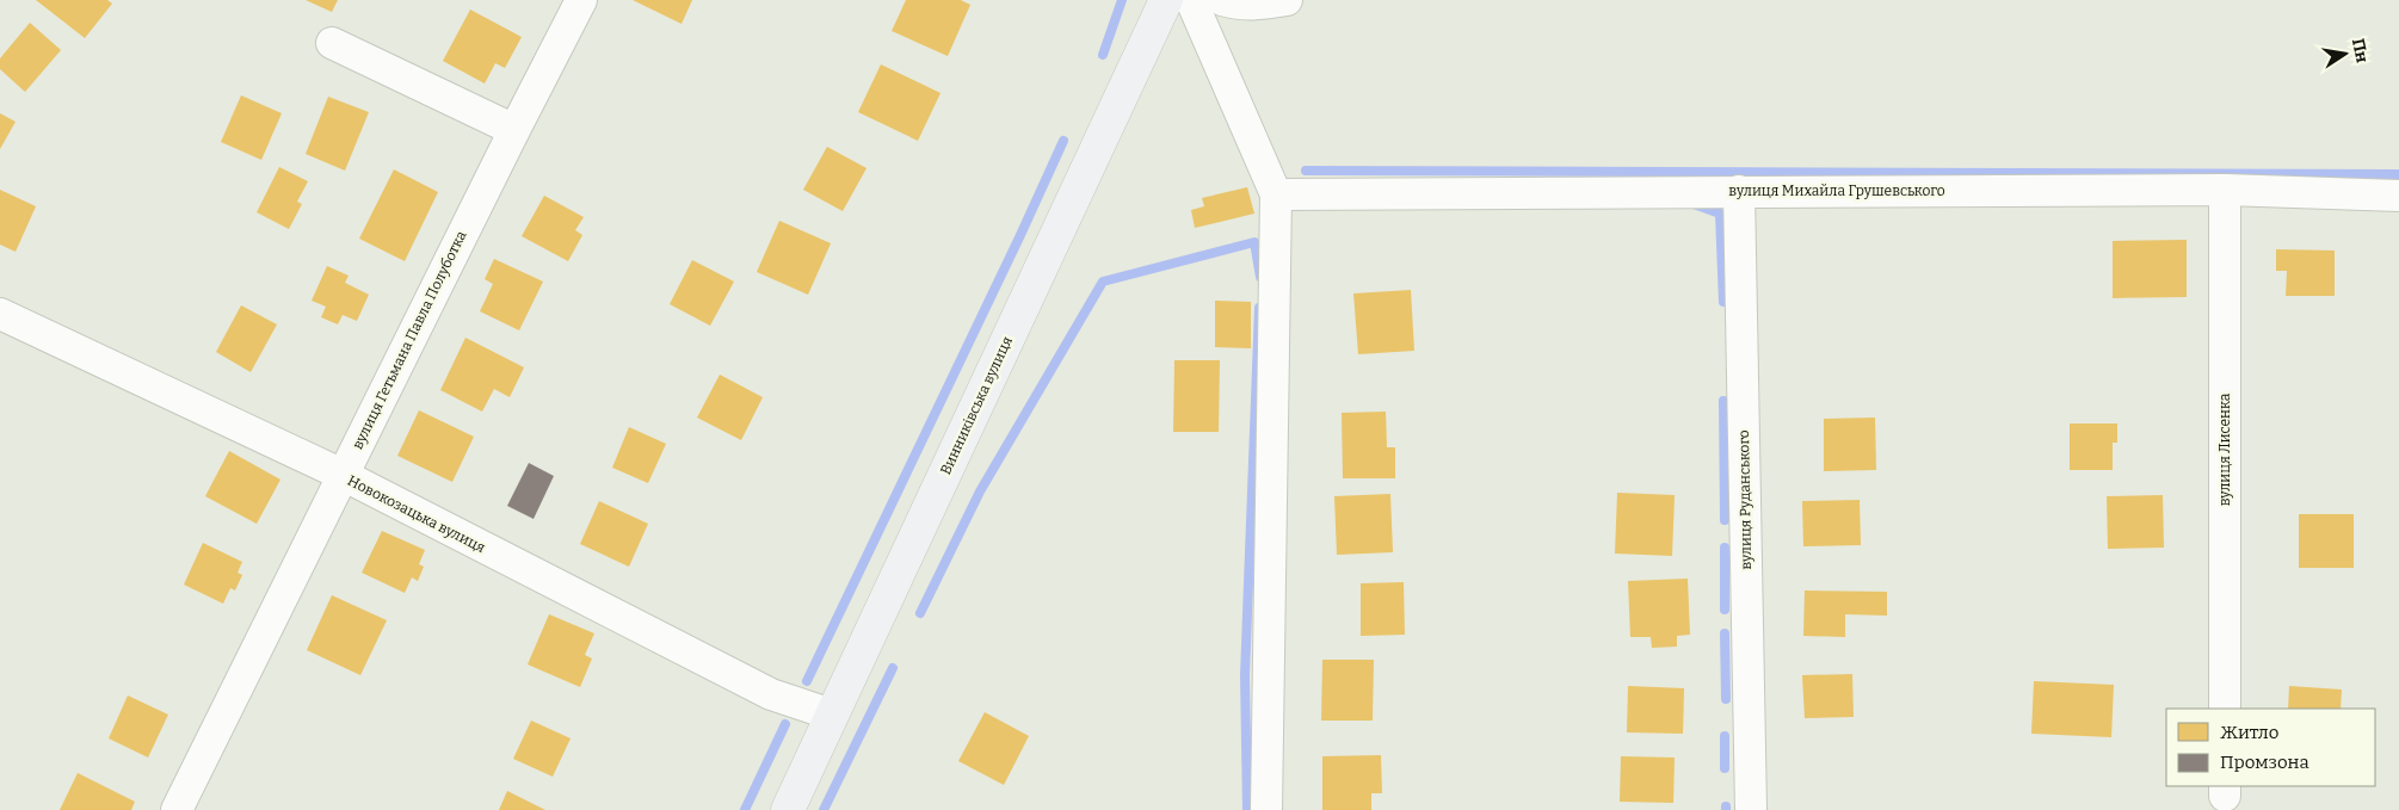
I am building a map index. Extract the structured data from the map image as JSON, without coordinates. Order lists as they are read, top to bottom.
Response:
{
  "streets": {
    "main road": ["Винниківська вулиця"],
    "street": [
      "вулиця Михайла Грушевського",
      "вулиця Гетьмана Павла Полуботка",
      "вулиця Лисенка",
      "вулиця Руданського",
      "Новокозацька вулиця"
    ]
  },
  "crossings": [
    ["вулиця Михайла Грушевського", "вулиця Лисенка"],
    ["вулиця Михайла Грушевського", "вулиця Руданського"],
    ["вулиця Гетьмана Павла Полуботка", "Новокозацька вулиця"],
    ["Винниківська вулиця", "Новокозацька вулиця"]
  ],
  "legend": ["Житло", "Промзона"],
  "north": "right"
}
